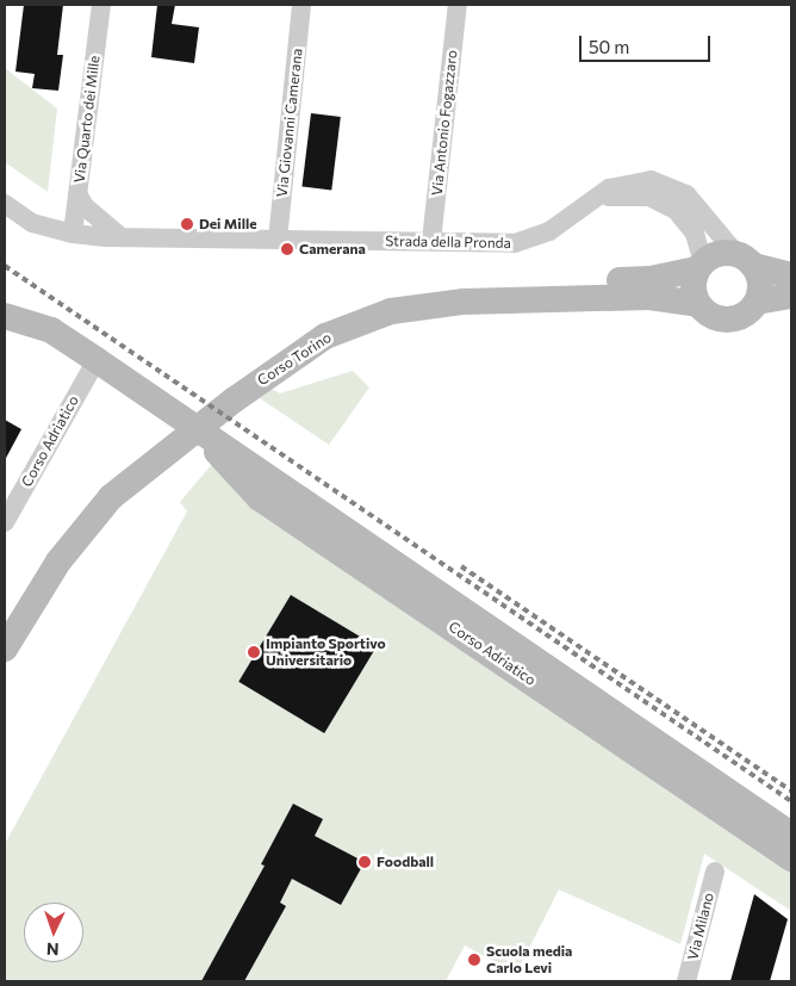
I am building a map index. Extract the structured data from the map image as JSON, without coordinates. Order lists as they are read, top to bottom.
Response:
{
  "streets": {
    "street": [
      "Via Quarto dei Mille",
      "Via Giovanni Camerana",
      "Via Antonio Fogazzaro",
      "Strada della Pronda",
      "Corso Torino",
      "Corso Adriatico",
      "Via Milano"
    ]
  },
  "crossings": [
    ["Via Quarto dei Mille", "Strada della Pronda"],
    ["Via Giovanni Camerana", "Strada della Pronda"],
    ["Via Antonio Fogazzaro", "Strada della Pronda"],
    ["Strada della Pronda", "Corso Torino"]
  ],
  "places": [
    "Dei Mille",
    "Camerana",
    "Impianto Sportivo Universitario",
    "Foodball",
    "Scuola media Carlo Levi"
  ],
  "scale_bar": "50 m",
  "north": "bottom"
}
